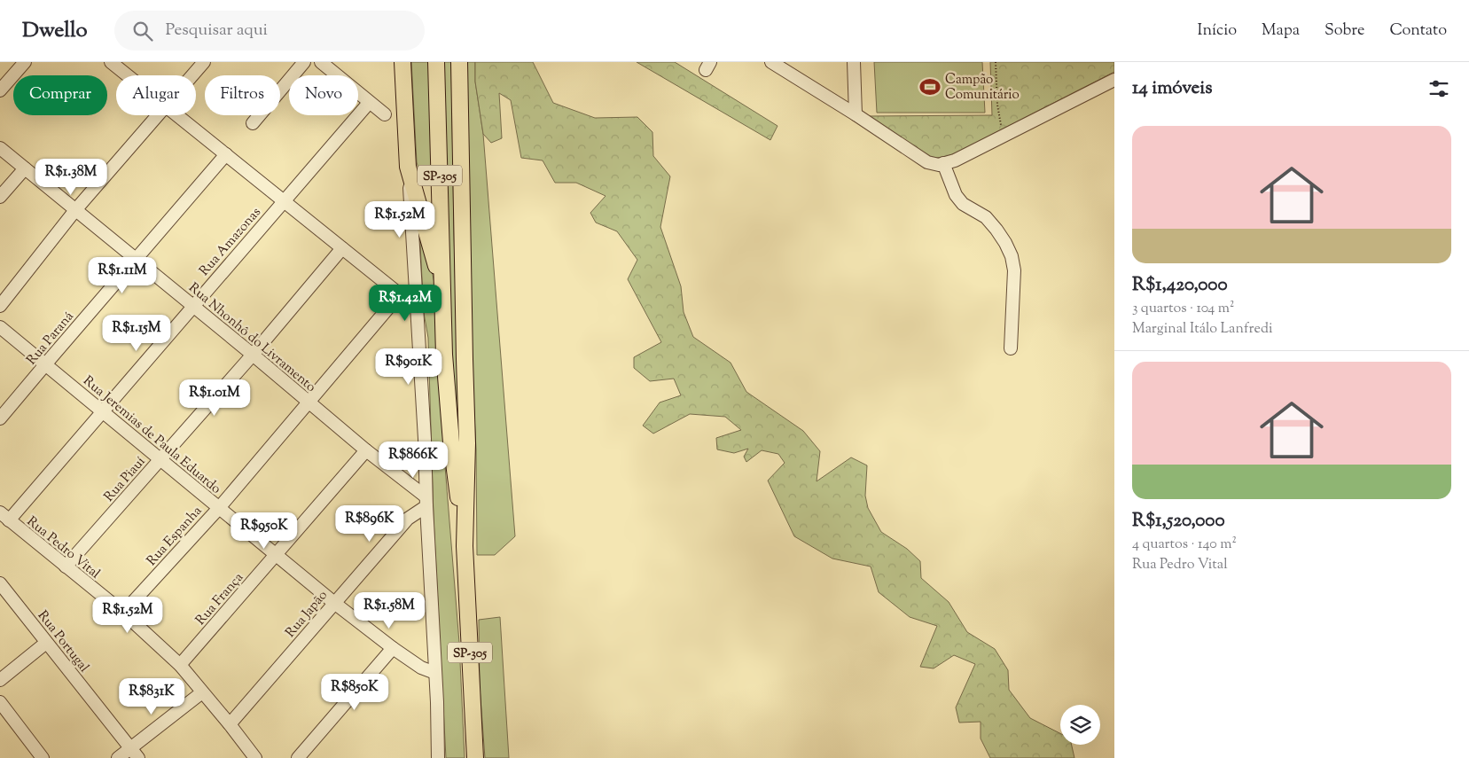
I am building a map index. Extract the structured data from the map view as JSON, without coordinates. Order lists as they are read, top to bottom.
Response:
{
  "streets": {
    "main road": ["SP-305"],
    "street": [
      "Rua Amazonas",
      "Rua Nhonhô do Livramento",
      "Rua Paraná",
      "Rua Jeremias de Paula Eduardo",
      "Rua Piauí",
      "Rua Espanha",
      "Rua Pedro Vital",
      "Rua França",
      "Rua Japão",
      "Rua Portugal"
    ]
  },
  "crossings": [
    ["SP-305", "Rua Nhonhô do Livramento"],
    ["SP-305", "Rua Japão"],
    ["Rua Amazonas", "Rua Nhonhô do Livramento"],
    ["Rua Amazonas", "Rua Jeremias de Paula Eduardo"],
    ["Rua Amazonas", "Rua Pedro Vital"],
    ["Rua Nhonhô do Livramento", "Rua Paraná"],
    ["Rua Nhonhô do Livramento", "Rua Piauí"],
    ["Rua Nhonhô do Livramento", "Rua Espanha"],
    ["Rua Nhonhô do Livramento", "Rua França"],
    ["Rua Nhonhô do Livramento", "Rua Japão"],
    ["Rua Paraná", "Rua Jeremias de Paula Eduardo"],
    ["Rua Jeremias de Paula Eduardo", "Rua Piauí"],
    ["Rua Jeremias de Paula Eduardo", "Rua Espanha"],
    ["Rua Jeremias de Paula Eduardo", "Rua França"],
    ["Rua Jeremias de Paula Eduardo", "Rua Japão"],
    ["Rua Piauí", "Rua Pedro Vital"],
    ["Rua Espanha", "Rua Pedro Vital"],
    ["Rua Pedro Vital", "Rua França"],
    ["Rua Pedro Vital", "Rua Japão"]
  ],
  "places": {
    "sports": ["Campão Comunitário"]
  },
  "page": {
    "header": "Dwello",
    "search": "Pesquisar aqui",
    "nav": [
      "Início",
      "Mapa",
      "Sobre",
      "Contato"
    ],
    "heading": "14 imóveis",
    "chip": [
      "Comprar",
      "Alugar",
      "Filtros",
      "Novo"
    ],
    "list": [
      {
        "name": "R$1,420,000",
        "note": "3 quartos · 104 m² · Marginal Itálo Lanfredi"
      },
      {
        "name": "R$1,520,000",
        "note": "4 quartos · 140 m² · Rua Pedro Vital"
      }
    ],
    "price": [
      "R$1.38M",
      "R$1.52M",
      "R$1.11M",
      "R$1.42M",
      "R$1.15M",
      "R$901K",
      "R$1.01M",
      "R$866K",
      "R$896K",
      "R$950K",
      "R$1.58M",
      "R$1.52M",
      "R$850K",
      "R$831K"
    ]
  }
}
